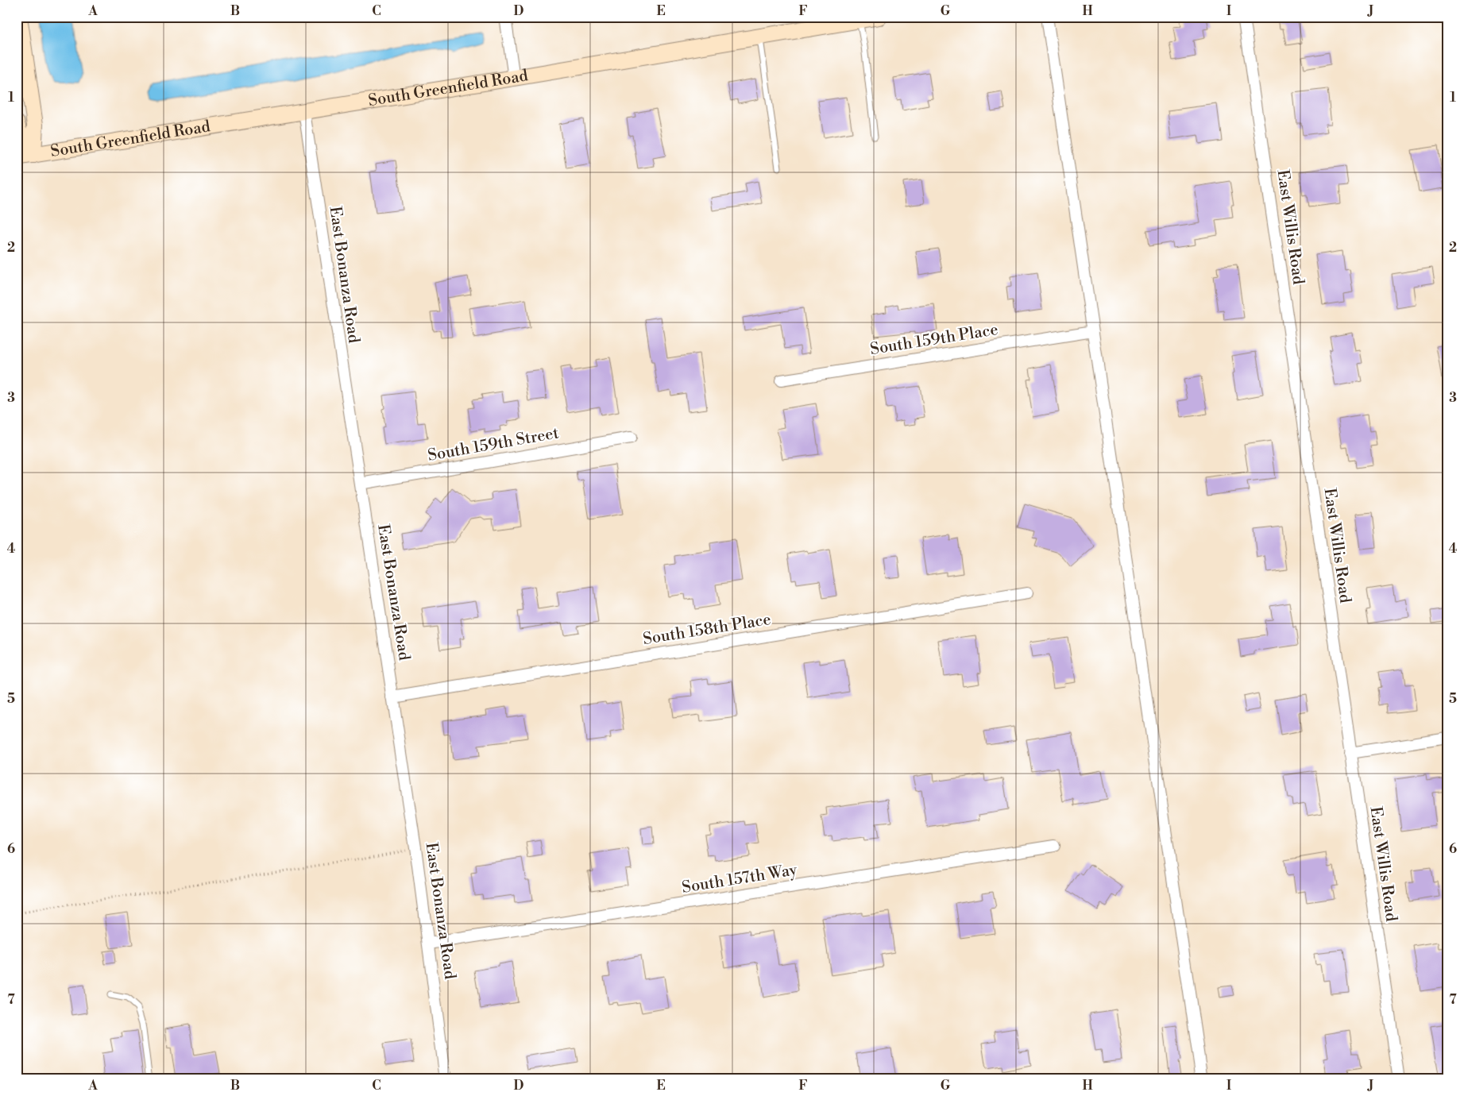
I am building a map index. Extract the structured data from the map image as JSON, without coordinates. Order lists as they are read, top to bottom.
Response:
{
  "streets": {
    "main road": ["South Greenfield Road"],
    "street": [
      "East Willis Road",
      "East Bonanza Road",
      "South 159th Place",
      "South 159th Street",
      "South 158th Place",
      "South 157th Way"
    ]
  },
  "crossings": [
    ["South Greenfield Road", "East Bonanza Road"],
    ["East Bonanza Road", "South 159th Street"],
    ["East Bonanza Road", "South 158th Place"],
    ["East Bonanza Road", "South 157th Way"]
  ],
  "grid": {
    "columns": [
      "A",
      "B",
      "C",
      "D",
      "E",
      "F",
      "G",
      "H",
      "I",
      "J"
    ],
    "rows": [
      "1",
      "2",
      "3",
      "4",
      "5",
      "6",
      "7"
    ]
  }
}
